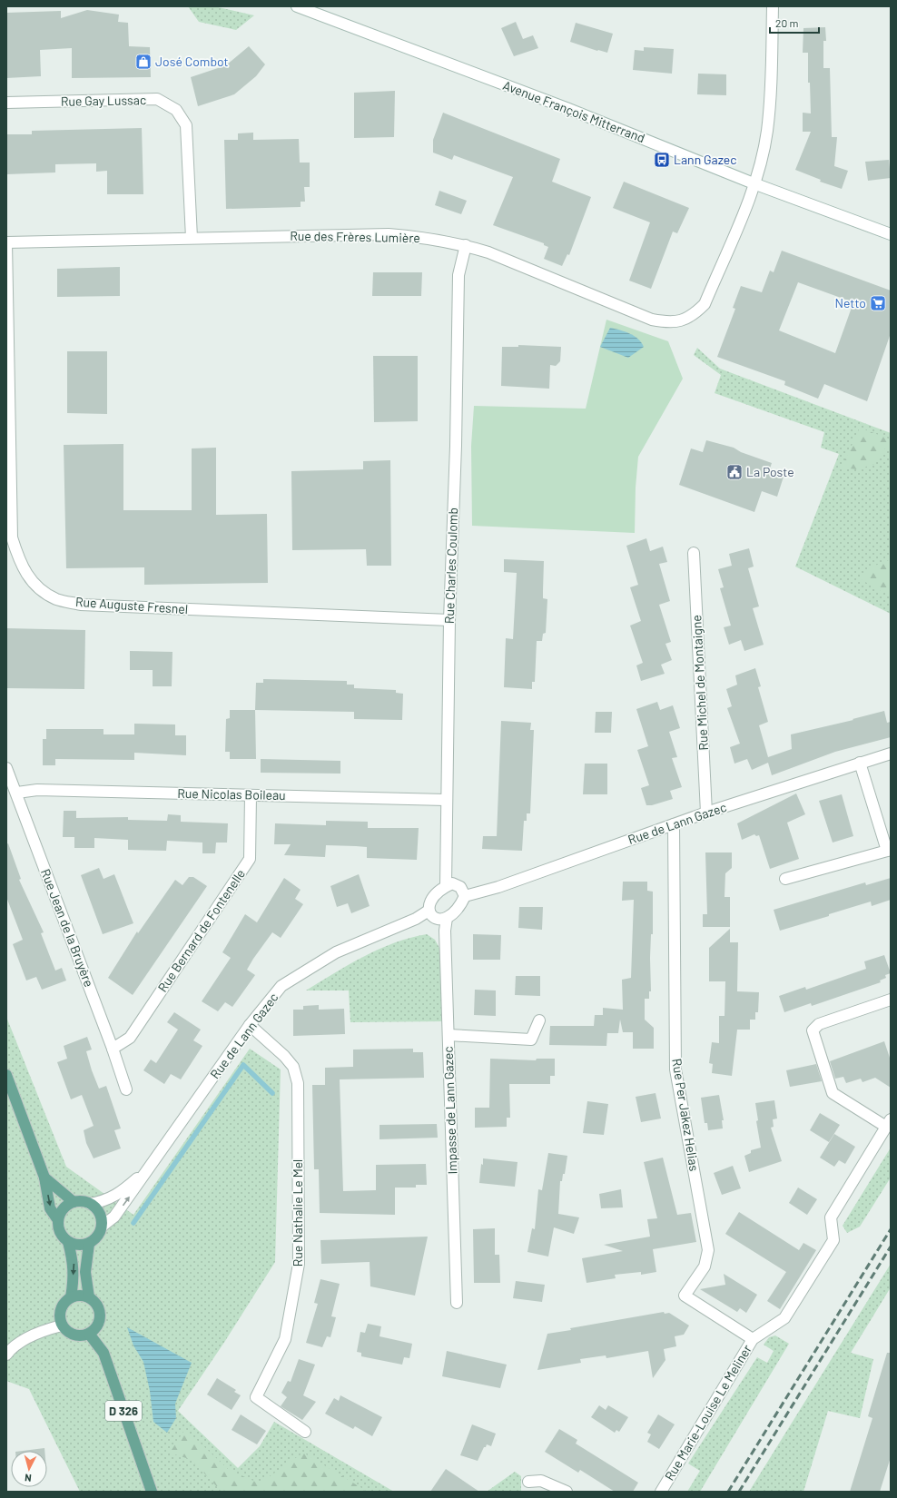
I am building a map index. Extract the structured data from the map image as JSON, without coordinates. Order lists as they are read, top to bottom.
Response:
{
  "streets": {
    "main road": ["D 326"],
    "street": [
      "Rue Gay Lussac",
      "Avenue François Mitterrand",
      "Rue des Frères Lumière",
      "Rue Charles Coulomb",
      "Rue Auguste Fresnel",
      "Rue Michel de Montaigne",
      "Rue Nicolas Boileau",
      "Rue de Lann Gazec",
      "Rue Jean de la Bruyère",
      "Rue Bernard de Fontenelle",
      "Impasse de Lann Gazec",
      "Rue Per Jakez Helias",
      "Rue Nathalie Le Mel",
      "Rue Marie-Louise Le Meliner"
    ]
  },
  "crossings": [
    ["Rue Gay Lussac", "Rue des Frères Lumière"],
    ["Avenue François Mitterrand", "Rue des Frères Lumière"],
    ["Rue des Frères Lumière", "Rue Charles Coulomb"],
    ["Rue des Frères Lumière", "Rue Auguste Fresnel"],
    ["Rue Charles Coulomb", "Rue Auguste Fresnel"],
    ["Rue Charles Coulomb", "Rue Nicolas Boileau"],
    ["Rue Charles Coulomb", "Rue de Lann Gazec"],
    ["Rue Charles Coulomb", "Impasse de Lann Gazec"],
    ["Rue Michel de Montaigne", "Rue de Lann Gazec"],
    ["Rue Nicolas Boileau", "Rue Jean de la Bruyère"],
    ["Rue Nicolas Boileau", "Rue Bernard de Fontenelle"],
    ["Rue de Lann Gazec", "Impasse de Lann Gazec"],
    ["Rue de Lann Gazec", "Rue Per Jakez Helias"],
    ["Rue de Lann Gazec", "Rue Nathalie Le Mel"],
    ["Rue Jean de la Bruyère", "Rue Bernard de Fontenelle"],
    ["Rue Per Jakez Helias", "Rue Marie-Louise Le Meliner"]
  ],
  "places": {
    "shop": ["José Combot"],
    "bus stop": ["Lann Gazec"],
    "supermarket": ["Netto"],
    "public building": ["La Poste"]
  },
  "scale_bar": "20 m",
  "north": "bottom"
}
